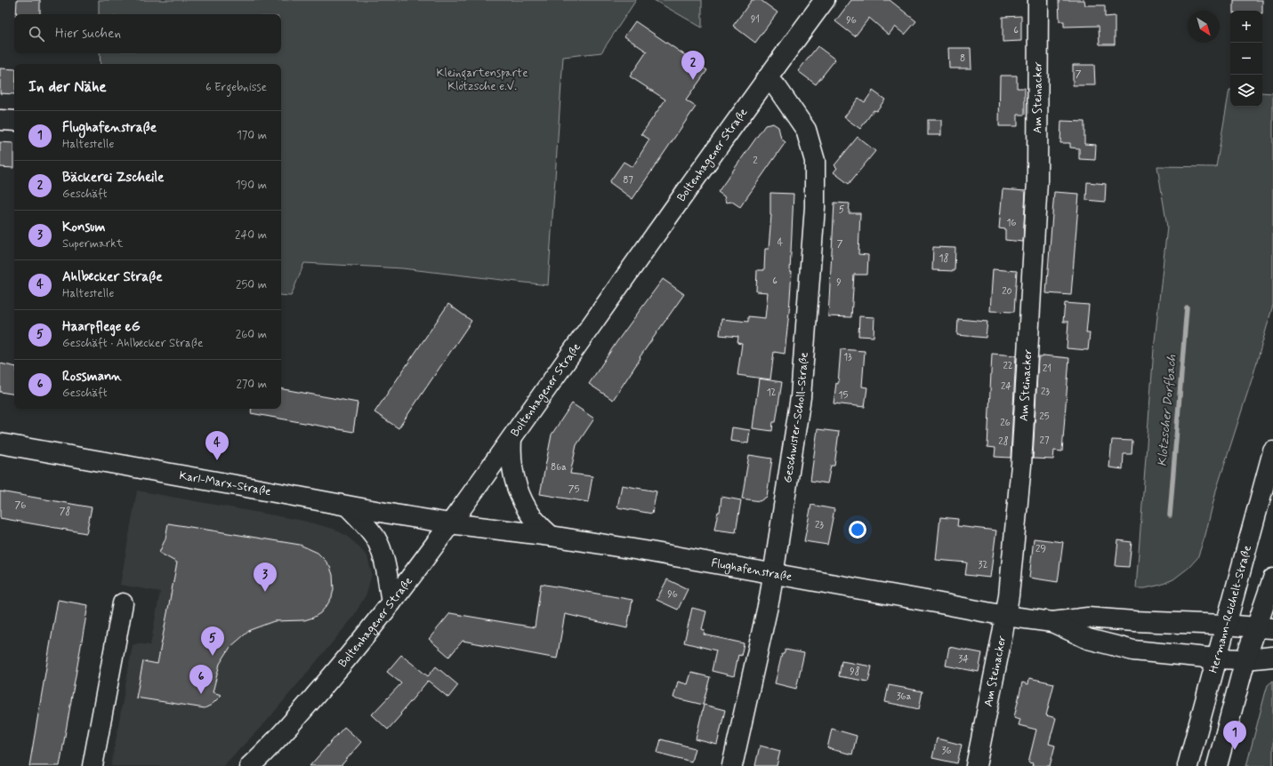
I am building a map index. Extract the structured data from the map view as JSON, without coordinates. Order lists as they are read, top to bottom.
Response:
{
  "streets": {
    "street": [
      "Am Steinacker",
      "Boltenhagener Straße",
      "Geschwister-Scholl-Straße",
      "Karl-Marx-Straße",
      "Flughafenstraße",
      "Hermann-Reichelt-Straße"
    ]
  },
  "crossings": [
    ["Am Steinacker", "Flughafenstraße"],
    ["Boltenhagener Straße", "Geschwister-Scholl-Straße"],
    ["Boltenhagener Straße", "Karl-Marx-Straße"],
    ["Boltenhagener Straße", "Flughafenstraße"],
    ["Geschwister-Scholl-Straße", "Flughafenstraße"],
    ["Karl-Marx-Straße", "Flughafenstraße"],
    ["Flughafenstraße", "Hermann-Reichelt-Straße"]
  ],
  "water": ["Klotzscher Dorfbach"],
  "parks": ["Kleingartensparte Klotzsche e.V."],
  "house_numbers": [
    "91",
    "96",
    "6",
    "8",
    "7",
    "2",
    "87",
    "5",
    "16",
    "4",
    "7",
    "18",
    "6",
    "9",
    "20",
    "13",
    "22",
    "21",
    "24",
    "23",
    "12",
    "15",
    "25",
    "26",
    "27",
    "28",
    "86a",
    "75",
    "76",
    "78",
    "23",
    "29",
    "32",
    "96",
    "34",
    "98",
    "36a",
    "36"
  ],
  "north": "bottom right",
  "page": {
    "map_buttons": ["+", "−"],
    "search": "Hier suchen",
    "pins": [
      "2",
      "4",
      "3",
      "5",
      "6",
      "1"
    ],
    "heading": ["In der Nähe", "6 Ergebnisse"],
    "list": [
      {
        "mark": "1",
        "name": "Flughafenstraße",
        "note": "Haltestelle",
        "value": "170 m"
      },
      {
        "mark": "2",
        "name": "Bäckerei Zscheile",
        "note": "Geschäft",
        "value": "190 m"
      },
      {
        "mark": "3",
        "name": "Konsum",
        "note": "Supermarkt",
        "value": "240 m"
      },
      {
        "mark": "4",
        "name": "Ahlbecker Straße",
        "note": "Haltestelle",
        "value": "250 m"
      },
      {
        "mark": "5",
        "name": "Haarpflege eG",
        "note": "Geschäft · Ahlbecker Straße",
        "value": "260 m"
      },
      {
        "mark": "6",
        "name": "Rossmann",
        "note": "Geschäft",
        "value": "270 m"
      }
    ]
  }
}
